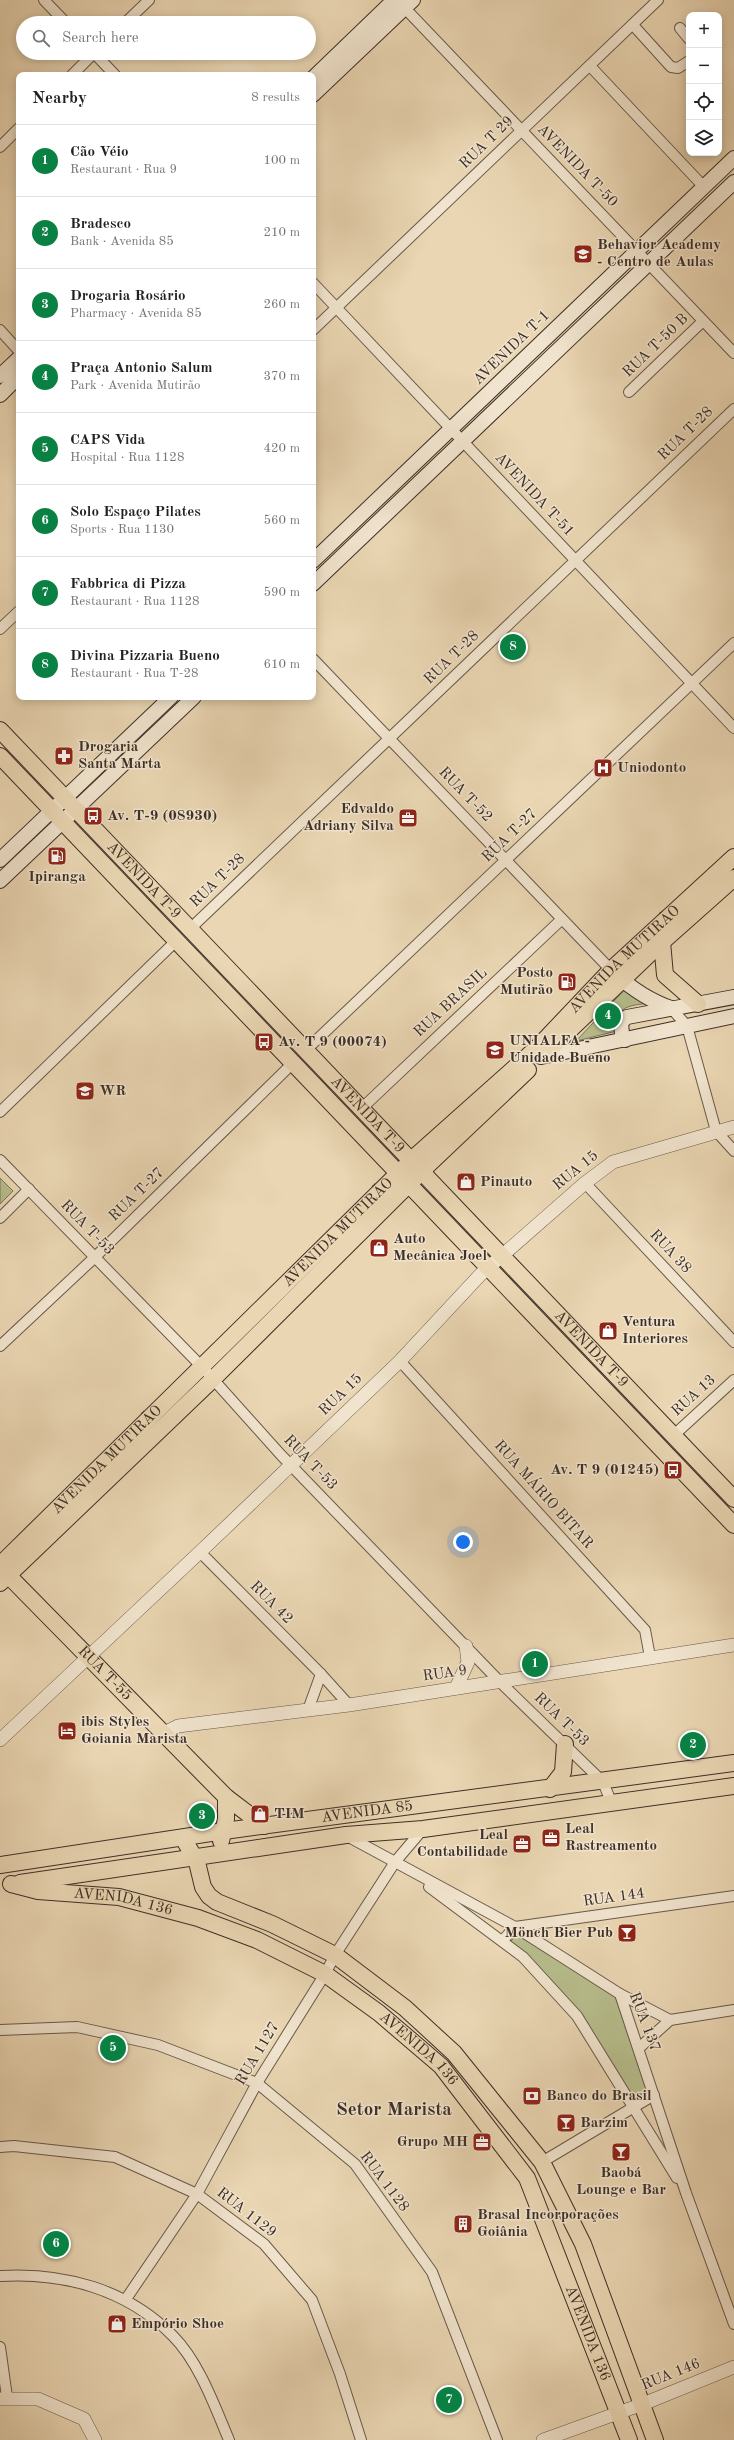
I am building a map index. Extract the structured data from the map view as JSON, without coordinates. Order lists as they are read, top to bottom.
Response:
{
  "streets": {
    "main road": [
      "AVENIDA T-1",
      "AVENIDA T-9",
      "AVENIDA MUTIRÃO",
      "RUA T-55",
      "AVENIDA 85",
      "AVENIDA 136"
    ],
    "street": [
      "RUA T 29",
      "AVENIDA T-50",
      "RUA T-50 B",
      "RUA T-28",
      "AVENIDA T-51",
      "RUA T-52",
      "RUA T-27",
      "RUA BRASIL",
      "RUA 15",
      "RUA T-53",
      "RUA 38",
      "RUA 13",
      "RUA MÁRIO BITAR",
      "RUA 42",
      "RUA 9",
      "RUA 144",
      "RUA 137",
      "RUA 1127",
      "RUA 1128",
      "RUA 1129",
      "RUA 146"
    ]
  },
  "crossings": [
    ["RUA T 29", "AVENIDA T-50"],
    ["RUA T 29", "AVENIDA T-51"],
    ["AVENIDA T-50", "RUA T-50 B"],
    ["AVENIDA T-50", "AVENIDA T-1"],
    ["AVENIDA T-1", "AVENIDA T-51"],
    ["RUA T-28", "AVENIDA T-51"],
    ["RUA T-28", "RUA T-52"],
    ["RUA T-28", "AVENIDA T-9"],
    ["AVENIDA T-51", "RUA T-27"],
    ["RUA T-52", "RUA T-27"],
    ["RUA T-52", "AVENIDA MUTIRÃO"],
    ["RUA T-52", "RUA BRASIL"],
    ["RUA T-27", "AVENIDA T-9"],
    ["RUA T-27", "RUA T-53"],
    ["AVENIDA T-9", "AVENIDA MUTIRÃO"],
    ["AVENIDA T-9", "RUA BRASIL"],
    ["AVENIDA T-9", "RUA 15"],
    ["AVENIDA T-9", "RUA 13"],
    ["AVENIDA MUTIRÃO", "RUA T-53"],
    ["AVENIDA MUTIRÃO", "RUA T-55"],
    ["RUA 15", "RUA T-53"],
    ["RUA 15", "RUA 38"],
    ["RUA 15", "RUA MÁRIO BITAR"],
    ["RUA 15", "RUA 42"],
    ["RUA 15", "RUA T-55"],
    ["RUA T-53", "RUA 9"],
    ["RUA T-53", "AVENIDA 85"],
    ["RUA MÁRIO BITAR", "RUA 9"],
    ["RUA 42", "RUA 9"],
    ["RUA T-55", "RUA 9"],
    ["RUA T-55", "AVENIDA 85"],
    ["AVENIDA 85", "AVENIDA 136"],
    ["AVENIDA 85", "RUA 137"],
    ["AVENIDA 85", "RUA 1127"],
    ["RUA 144", "RUA 137"],
    ["AVENIDA 136", "RUA 1127"],
    ["AVENIDA 136", "RUA 146"],
    ["RUA 137", "RUA 1127"],
    ["RUA 1127", "RUA 1128"],
    ["RUA 1127", "RUA 1129"]
  ],
  "districts": ["Setor Marista"],
  "places": {
    "school or university": ["Behavior Academy - Centro de Aulas", "UNIALFA - Unidade Bueno", "WR"],
    "pharmacy": ["Drogaria Santa Marta"],
    "hospital": ["Uniodonto"],
    "bus stop": ["Av. T-9 (08930)", "Av. T 9 (00074)", "Av. T 9 (01245)"],
    "office": [
      "Edvaldo Adriany Silva",
      "Leal Rastreamento",
      "Leal Contabilidade",
      "Grupo MH"
    ],
    "fuel station": ["Ipiranga", "Posto Mutirão"],
    "shop": [
      "Pinauto",
      "Auto Mecânica Joel",
      "Ventura Interiores",
      "TIM",
      "Empório Shoe"
    ],
    "hotel": ["ibis Styles Goiania Marista"],
    "bar": ["Mönch Bier Pub", "Barzim", "Baobá Lounge e Bar"],
    "bank": ["Banco do Brasil"],
    "building": ["Brasal Incorporações Goiânia"]
  },
  "page": {
    "map_buttons": ["+", "−"],
    "search": "Search here",
    "heading": ["Nearby", "8 results"],
    "list": [
      {
        "mark": "1",
        "name": "Cão Véio",
        "note": "Restaurant · Rua 9",
        "value": "100 m"
      },
      {
        "mark": "2",
        "name": "Bradesco",
        "note": "Bank · Avenida 85",
        "value": "210 m"
      },
      {
        "mark": "3",
        "name": "Drogaria Rosário",
        "note": "Pharmacy · Avenida 85",
        "value": "260 m"
      },
      {
        "mark": "4",
        "name": "Praça Antonio Salum",
        "note": "Park · Avenida Mutirão",
        "value": "370 m"
      },
      {
        "mark": "5",
        "name": "CAPS Vida",
        "note": "Hospital · Rua 1128",
        "value": "420 m"
      },
      {
        "mark": "6",
        "name": "Solo Espaço Pilates",
        "note": "Sports · Rua 1130",
        "value": "560 m"
      },
      {
        "mark": "7",
        "name": "Fabbrica di Pizza",
        "note": "Restaurant · Rua 1128",
        "value": "590 m"
      },
      {
        "mark": "8",
        "name": "Divina Pizzaria Bueno",
        "note": "Restaurant · Rua T-28",
        "value": "610 m"
      }
    ],
    "pins": [
      "8",
      "4",
      "1",
      "2",
      "3",
      "5",
      "6",
      "7"
    ]
  }
}
